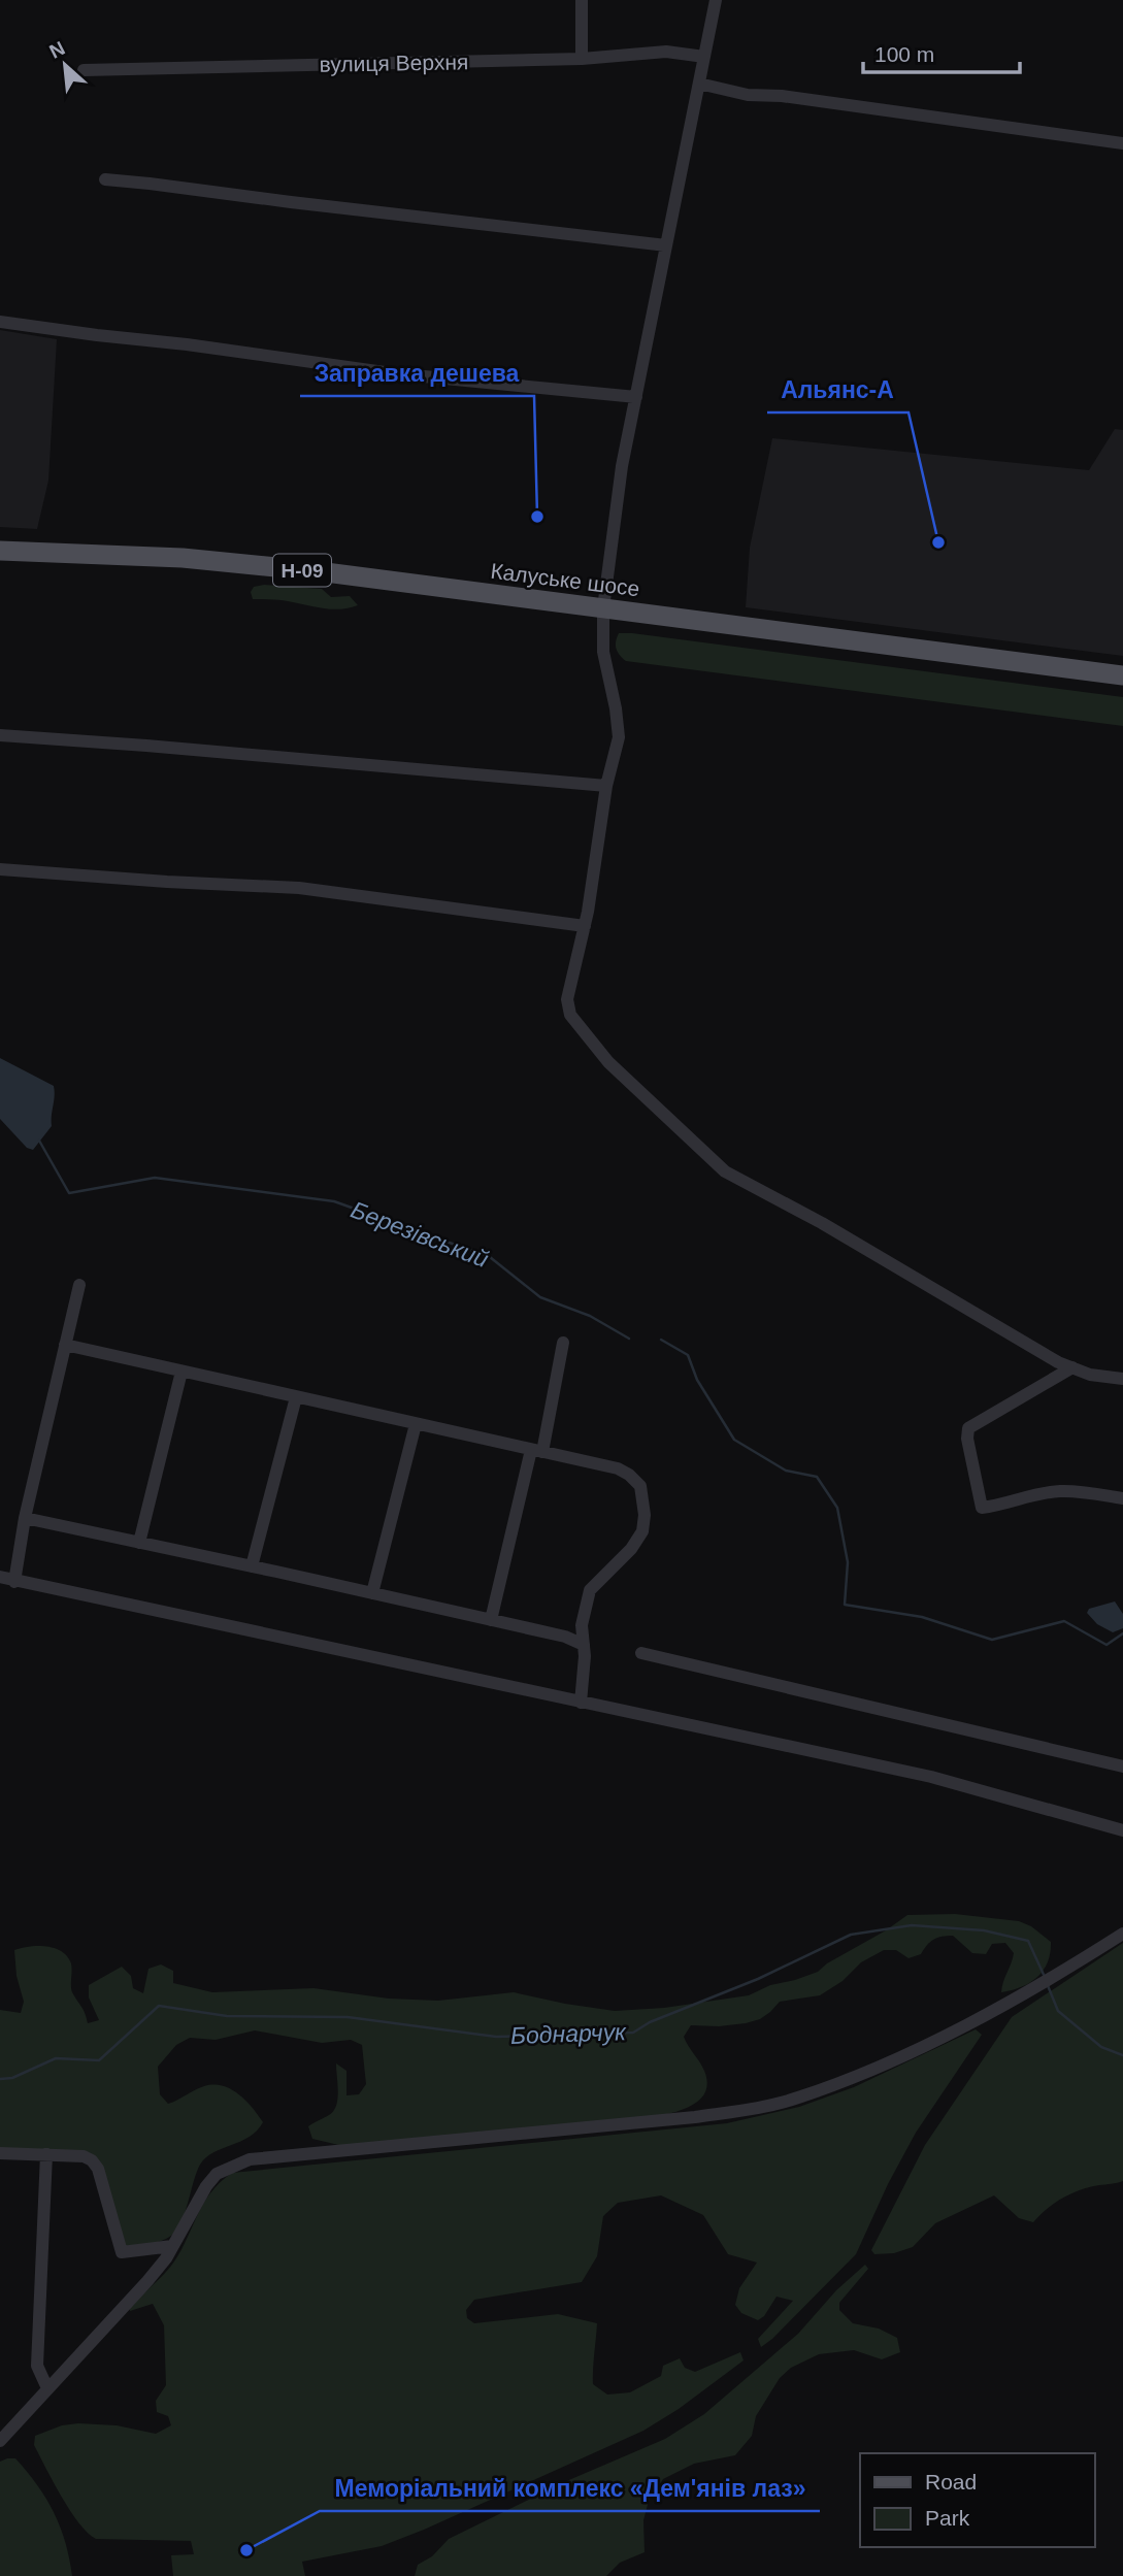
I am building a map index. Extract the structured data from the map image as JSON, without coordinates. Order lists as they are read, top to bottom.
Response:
{
  "streets": {
    "main road": ["Н-09", "Калуське шосе"],
    "street": ["вулиця Верхня"]
  },
  "water": ["Березівський", "Боднарчук"],
  "places": ["Заправка дешева", "Альянс-А", "Меморіальний комплекс «Дем'янів лаз»"],
  "legend": ["Road", "Park"],
  "scale_bar": "100 m",
  "north": "top left"
}
